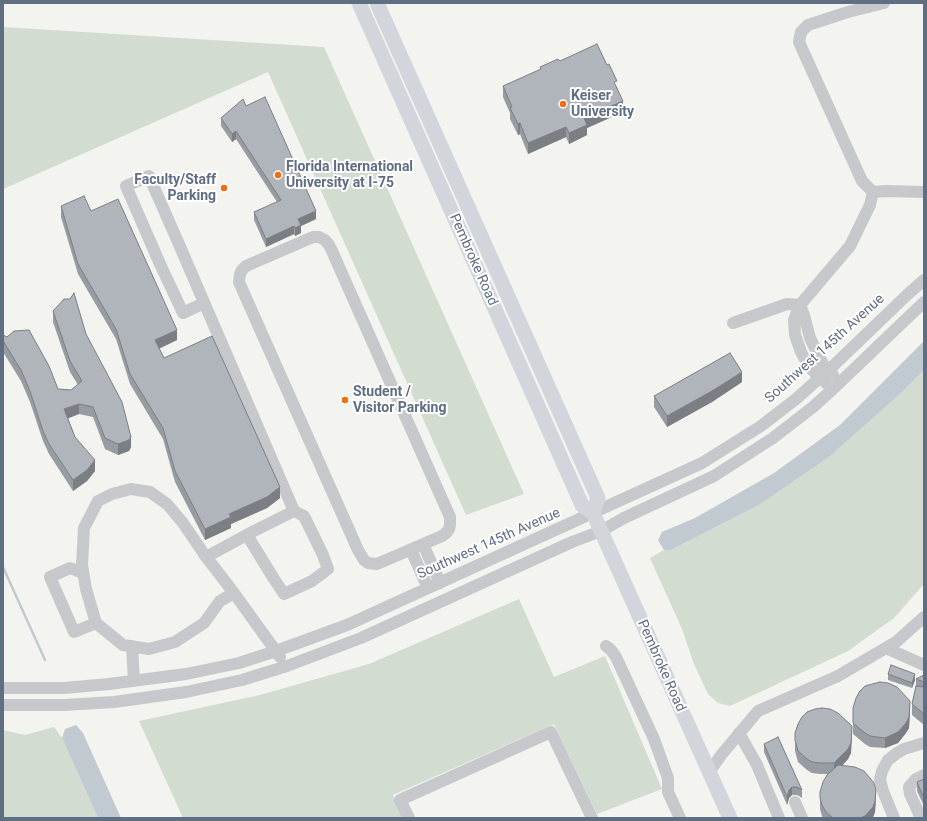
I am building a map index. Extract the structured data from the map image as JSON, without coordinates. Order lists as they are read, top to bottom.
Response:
{
  "streets": {
    "main road": ["Pembroke Road"],
    "street": ["Southwest 145th Avenue"]
  },
  "crossings": [
    ["Pembroke Road", "Southwest 145th Avenue"]
  ],
  "places": [
    "Keiser University",
    "Florida International University at I-75",
    "Faculty/Staff Parking",
    "Student / Visitor Parking"
  ]
}
